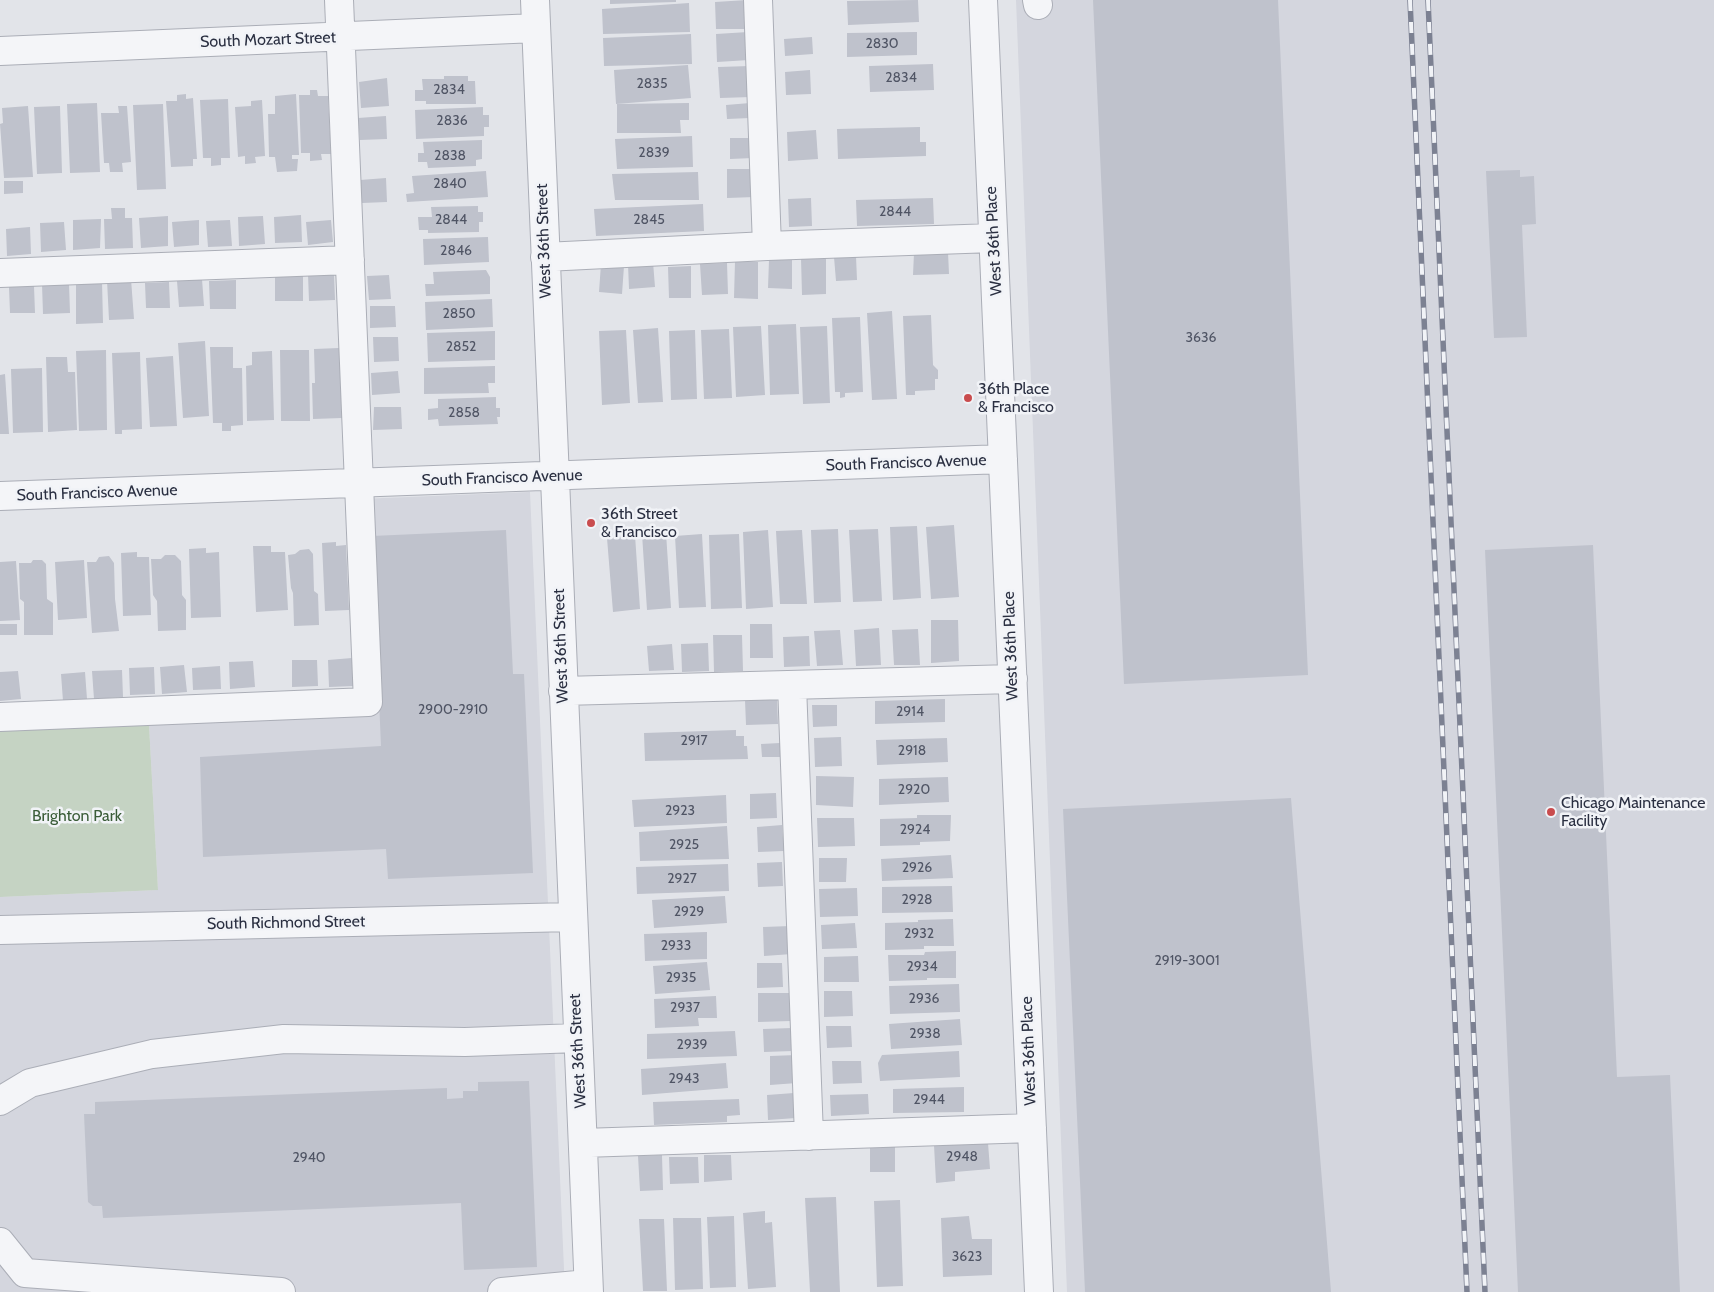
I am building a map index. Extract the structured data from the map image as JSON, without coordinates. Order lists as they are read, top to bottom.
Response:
{
  "streets": {
    "street": [
      "South Mozart Street",
      "West 36th Street",
      "West 36th Place",
      "South Francisco Avenue",
      "South Richmond Street"
    ]
  },
  "crossings": [
    ["South Mozart Street", "West 36th Street"],
    ["West 36th Street", "South Francisco Avenue"],
    ["West 36th Street", "South Richmond Street"],
    ["West 36th Place", "South Francisco Avenue"]
  ],
  "parks": ["Brighton Park"],
  "places": ["36th Place & Francisco", "36th Street & Francisco", "Chicago Maintenance Facility"],
  "house_numbers": [
    "2830",
    "2834",
    "2835",
    "2834",
    "2836",
    "2839",
    "2838",
    "2840",
    "2844",
    "2844",
    "2845",
    "2846",
    "2850",
    "3636",
    "2852",
    "2858",
    "2900-2910",
    "2914",
    "2917",
    "2918",
    "2920",
    "2923",
    "2924",
    "2925",
    "2926",
    "2927",
    "2928",
    "2929",
    "2932",
    "2933",
    "2919-3001",
    "2934",
    "2935",
    "2936",
    "2937",
    "2938",
    "2939",
    "2943",
    "2944",
    "2948",
    "2940",
    "3623"
  ]
}
